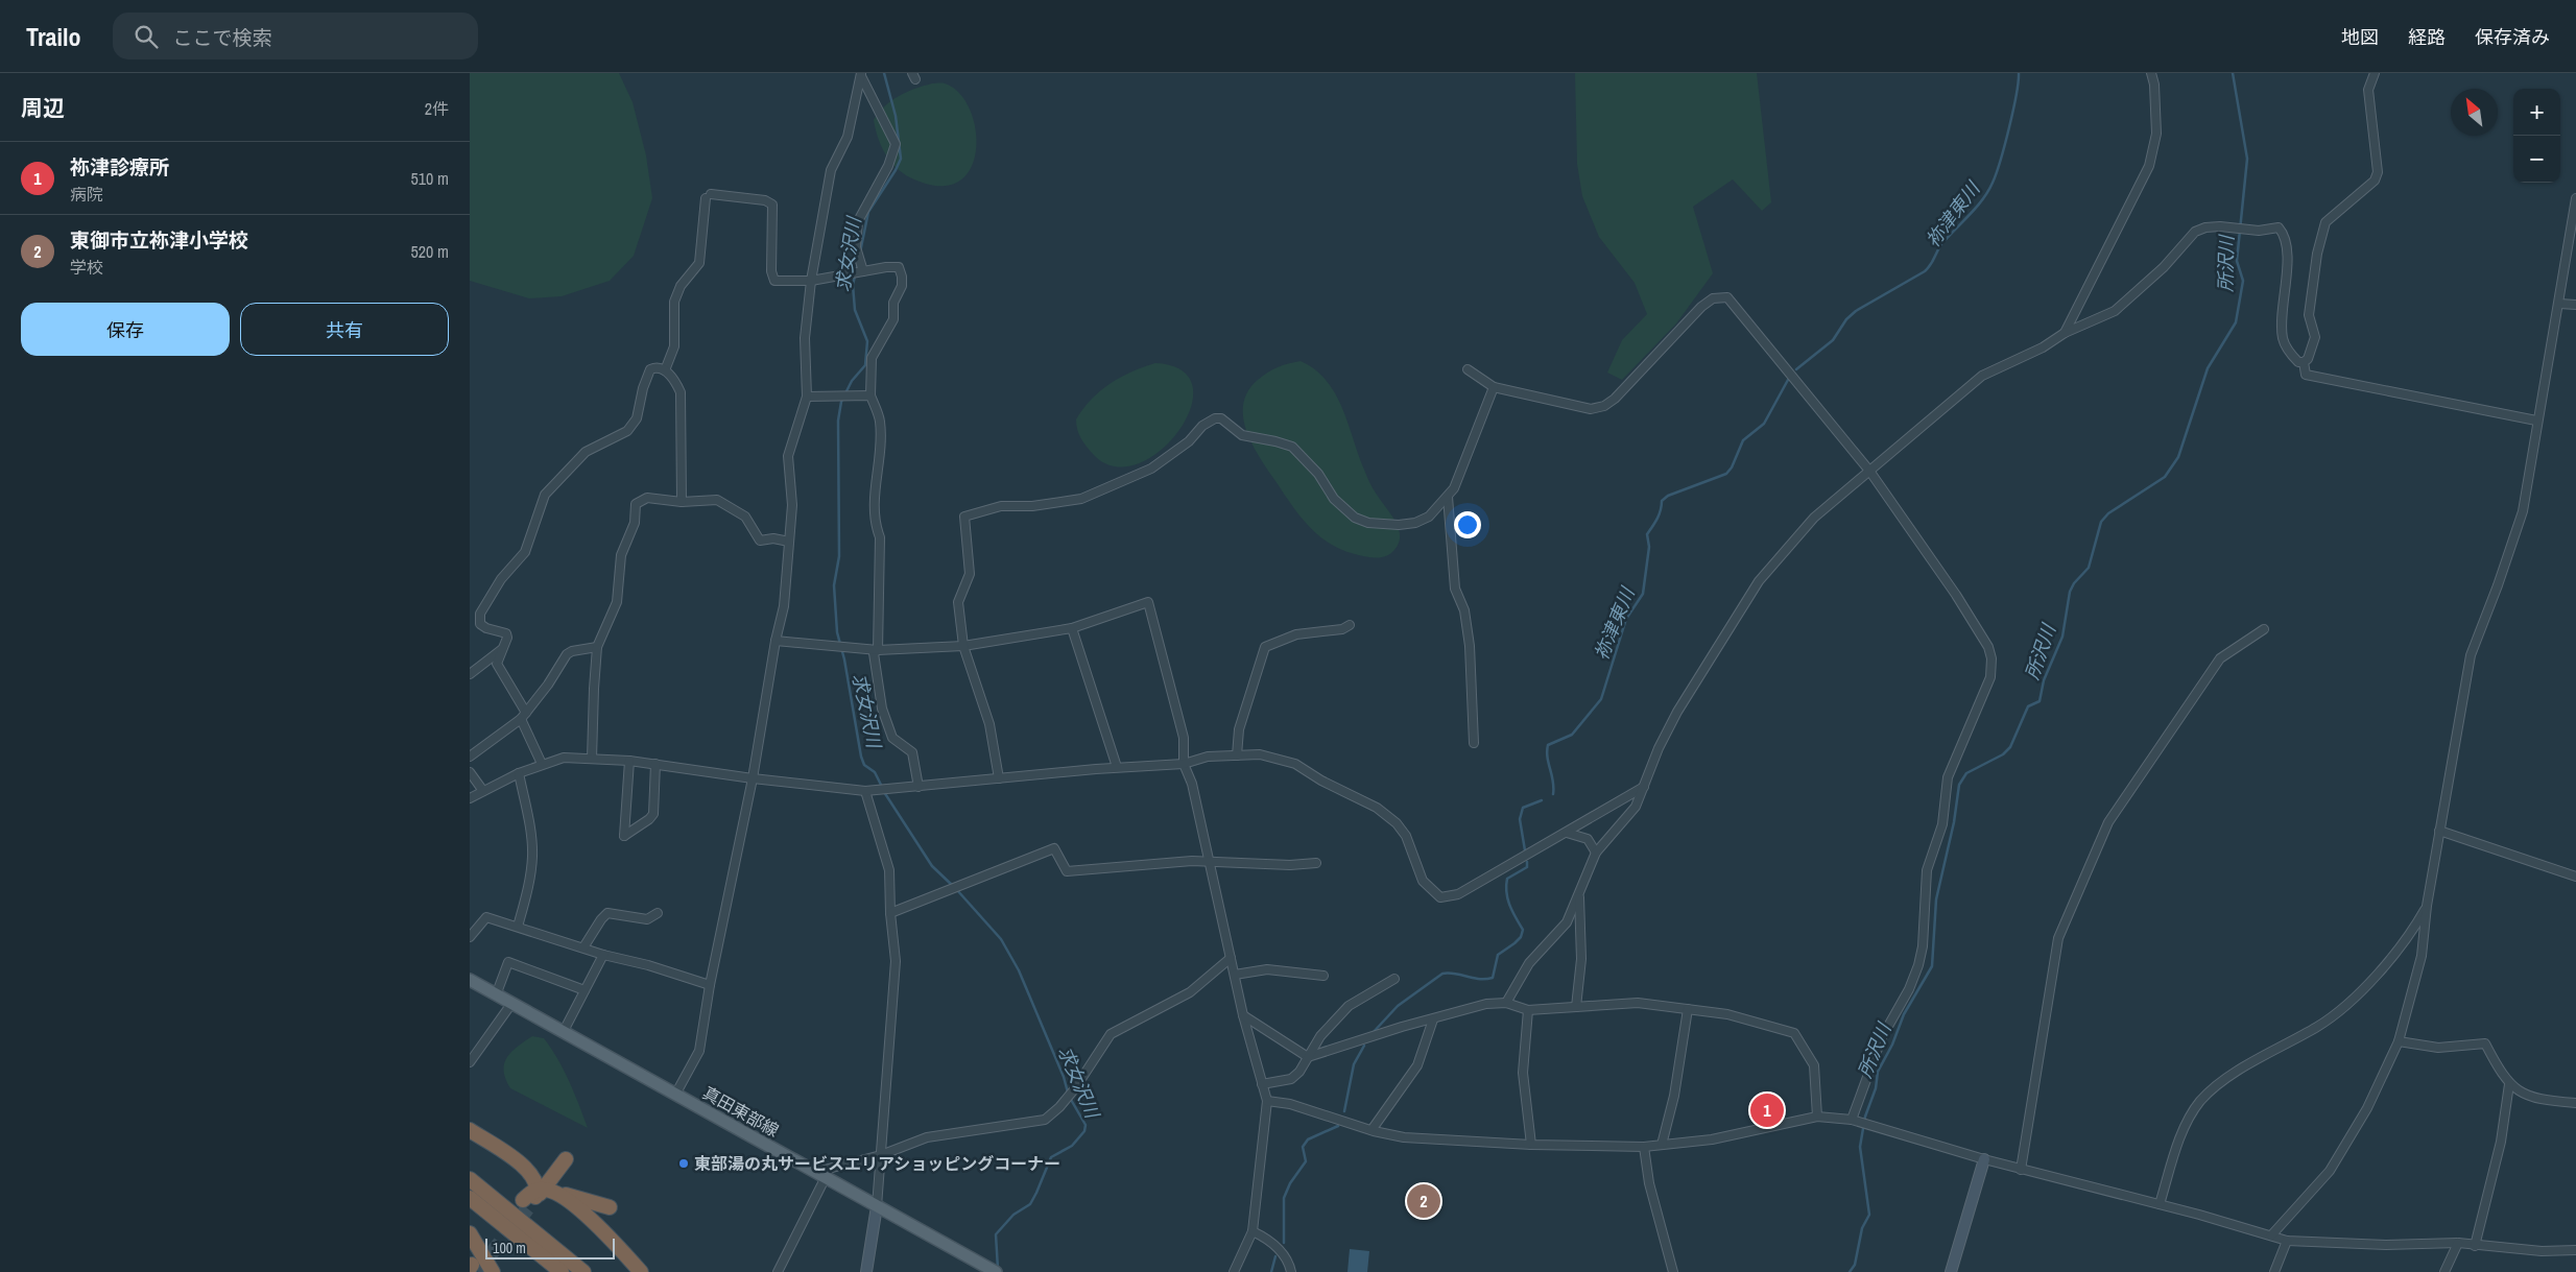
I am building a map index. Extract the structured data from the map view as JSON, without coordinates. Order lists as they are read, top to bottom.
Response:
{
  "streets": {
    "main road": ["真田東部線"]
  },
  "water": ["祢津東川", "求女沢川", "所沢川"],
  "places": ["東部湯の丸サービスエリアショッピングコーナー"],
  "scale_bar": "100 m",
  "north": "top left",
  "page": {
    "header": "Trailo",
    "search": "ここで検索",
    "nav": ["地図", "経路", "保存済み"],
    "heading": ["周辺", "2件"],
    "map_buttons": ["+", "−"],
    "list": [
      {
        "mark": "1",
        "name": "祢津診療所",
        "note": "病院",
        "value": "510 m"
      },
      {
        "mark": "2",
        "name": "東御市立祢津小学校",
        "note": "学校",
        "value": "520 m"
      }
    ],
    "buttons": ["保存", "共有"],
    "pins": ["1", "2"],
    "scale": "100 m"
  }
}
